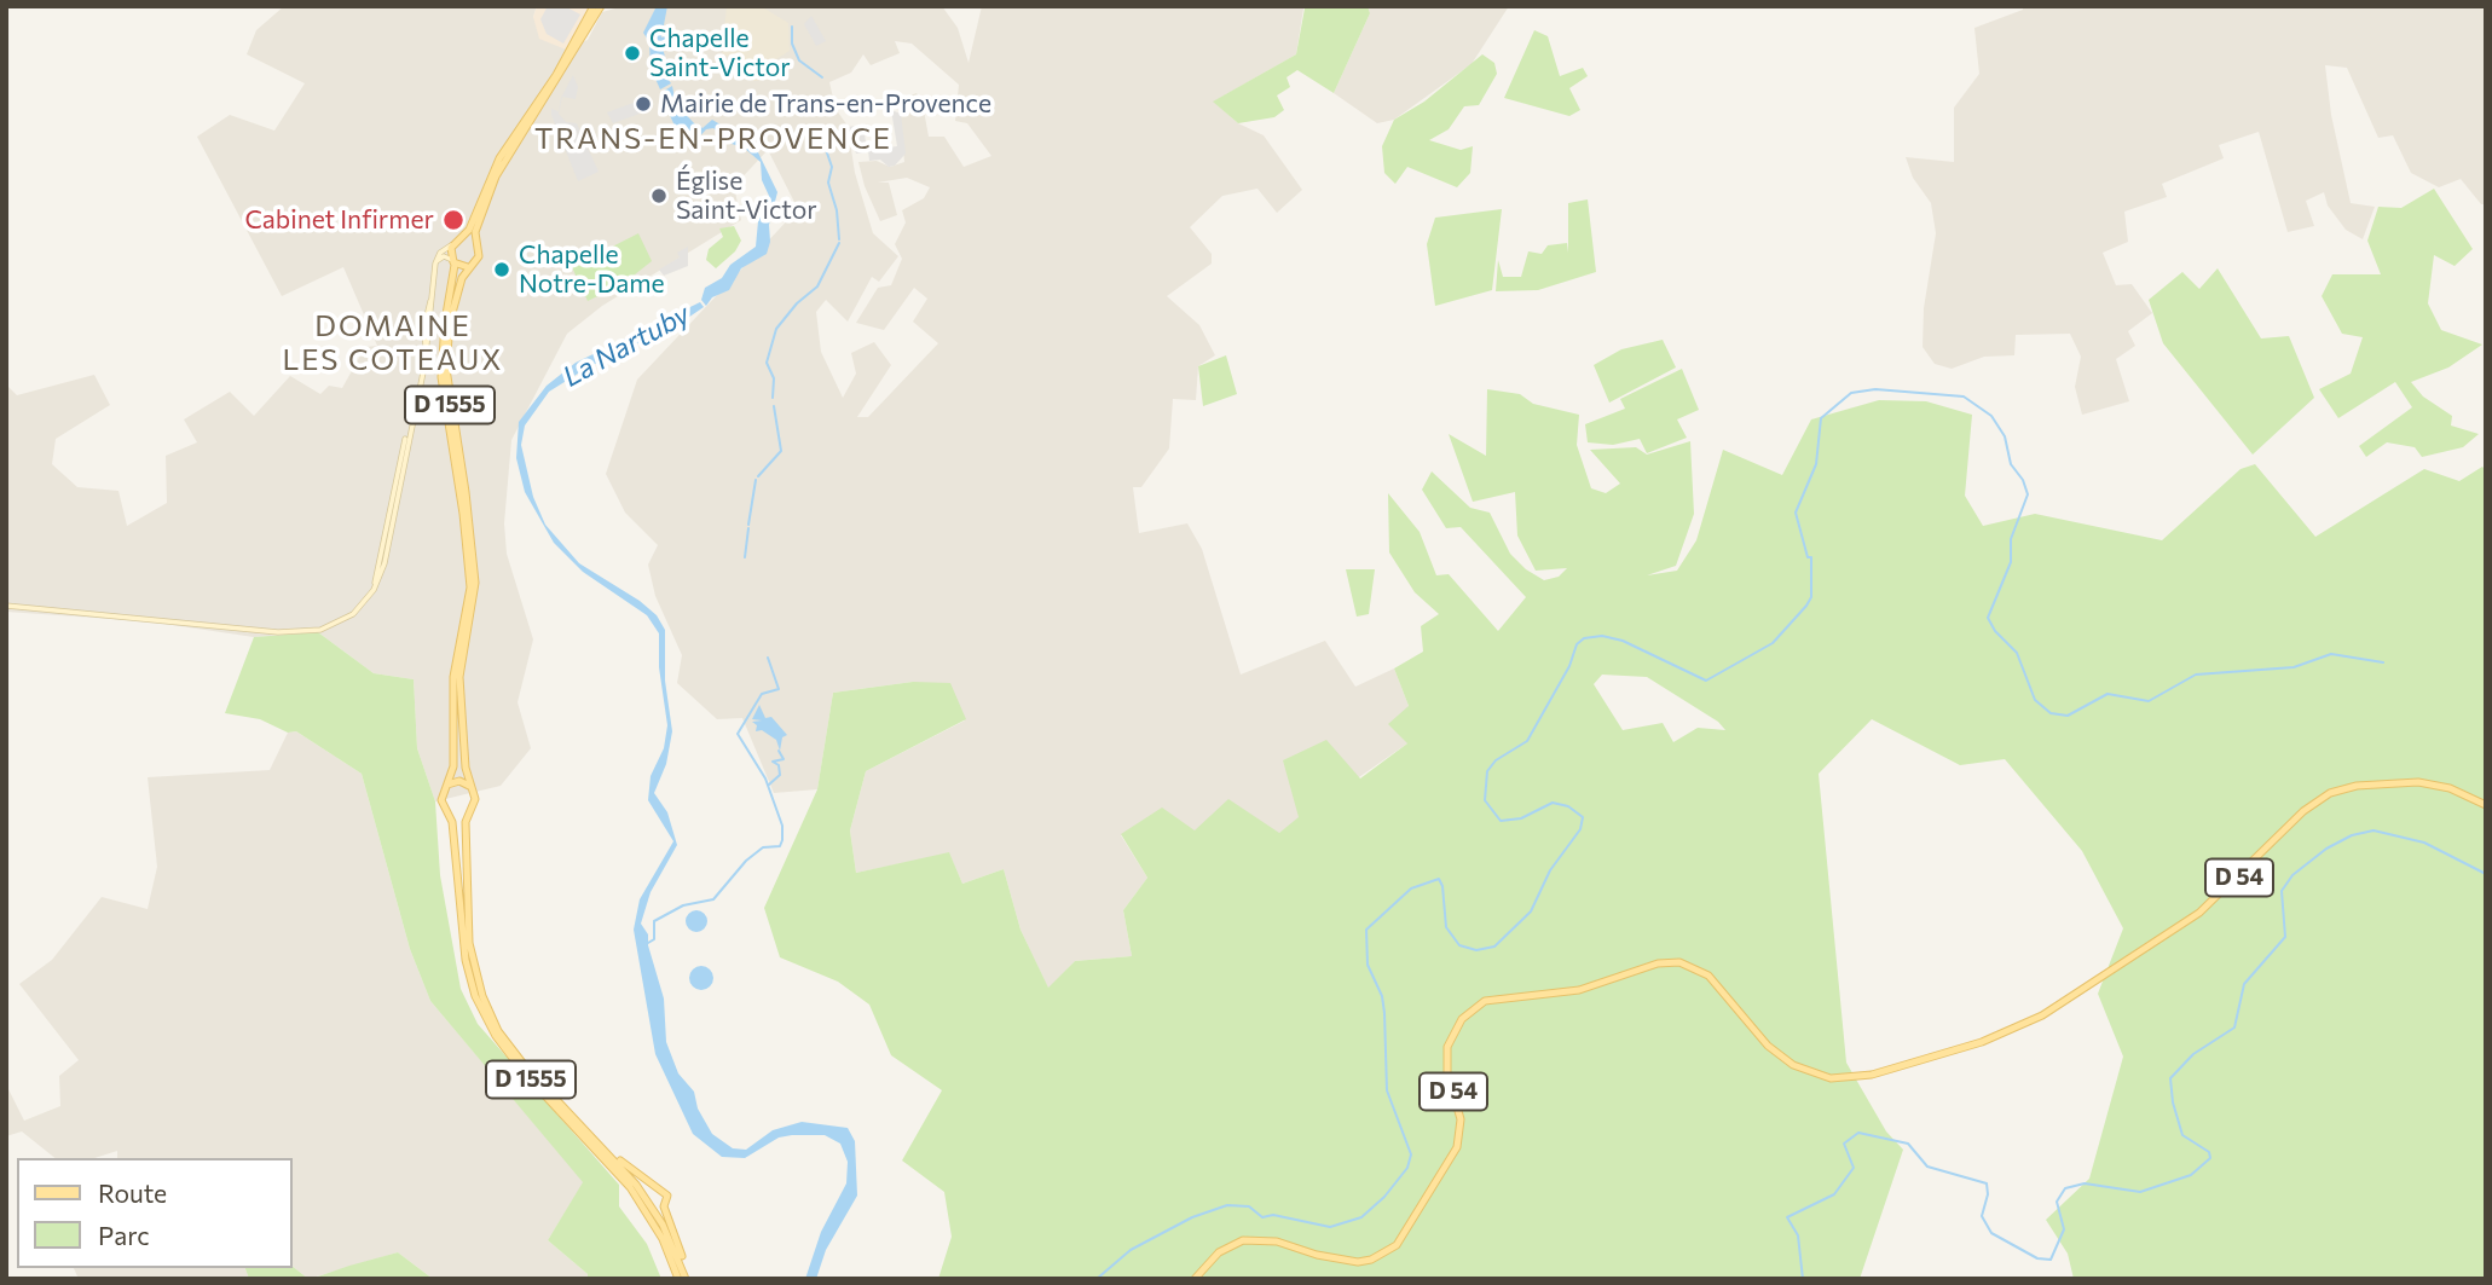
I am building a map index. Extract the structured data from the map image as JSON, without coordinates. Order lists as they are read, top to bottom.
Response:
{
  "streets": {
    "main road": ["D 1555", "D 54"]
  },
  "districts": ["TRANS-EN-PROVENCE", "DOMAINE LES COTEAUX"],
  "water": ["La Nartuby"],
  "places": [
    "Chapelle Saint-Victor",
    "Mairie de Trans-en-Provence",
    "Église Saint-Victor",
    "Cabinet Infirmer",
    "Chapelle Notre-Dame"
  ],
  "legend": ["Route", "Parc"]
}
